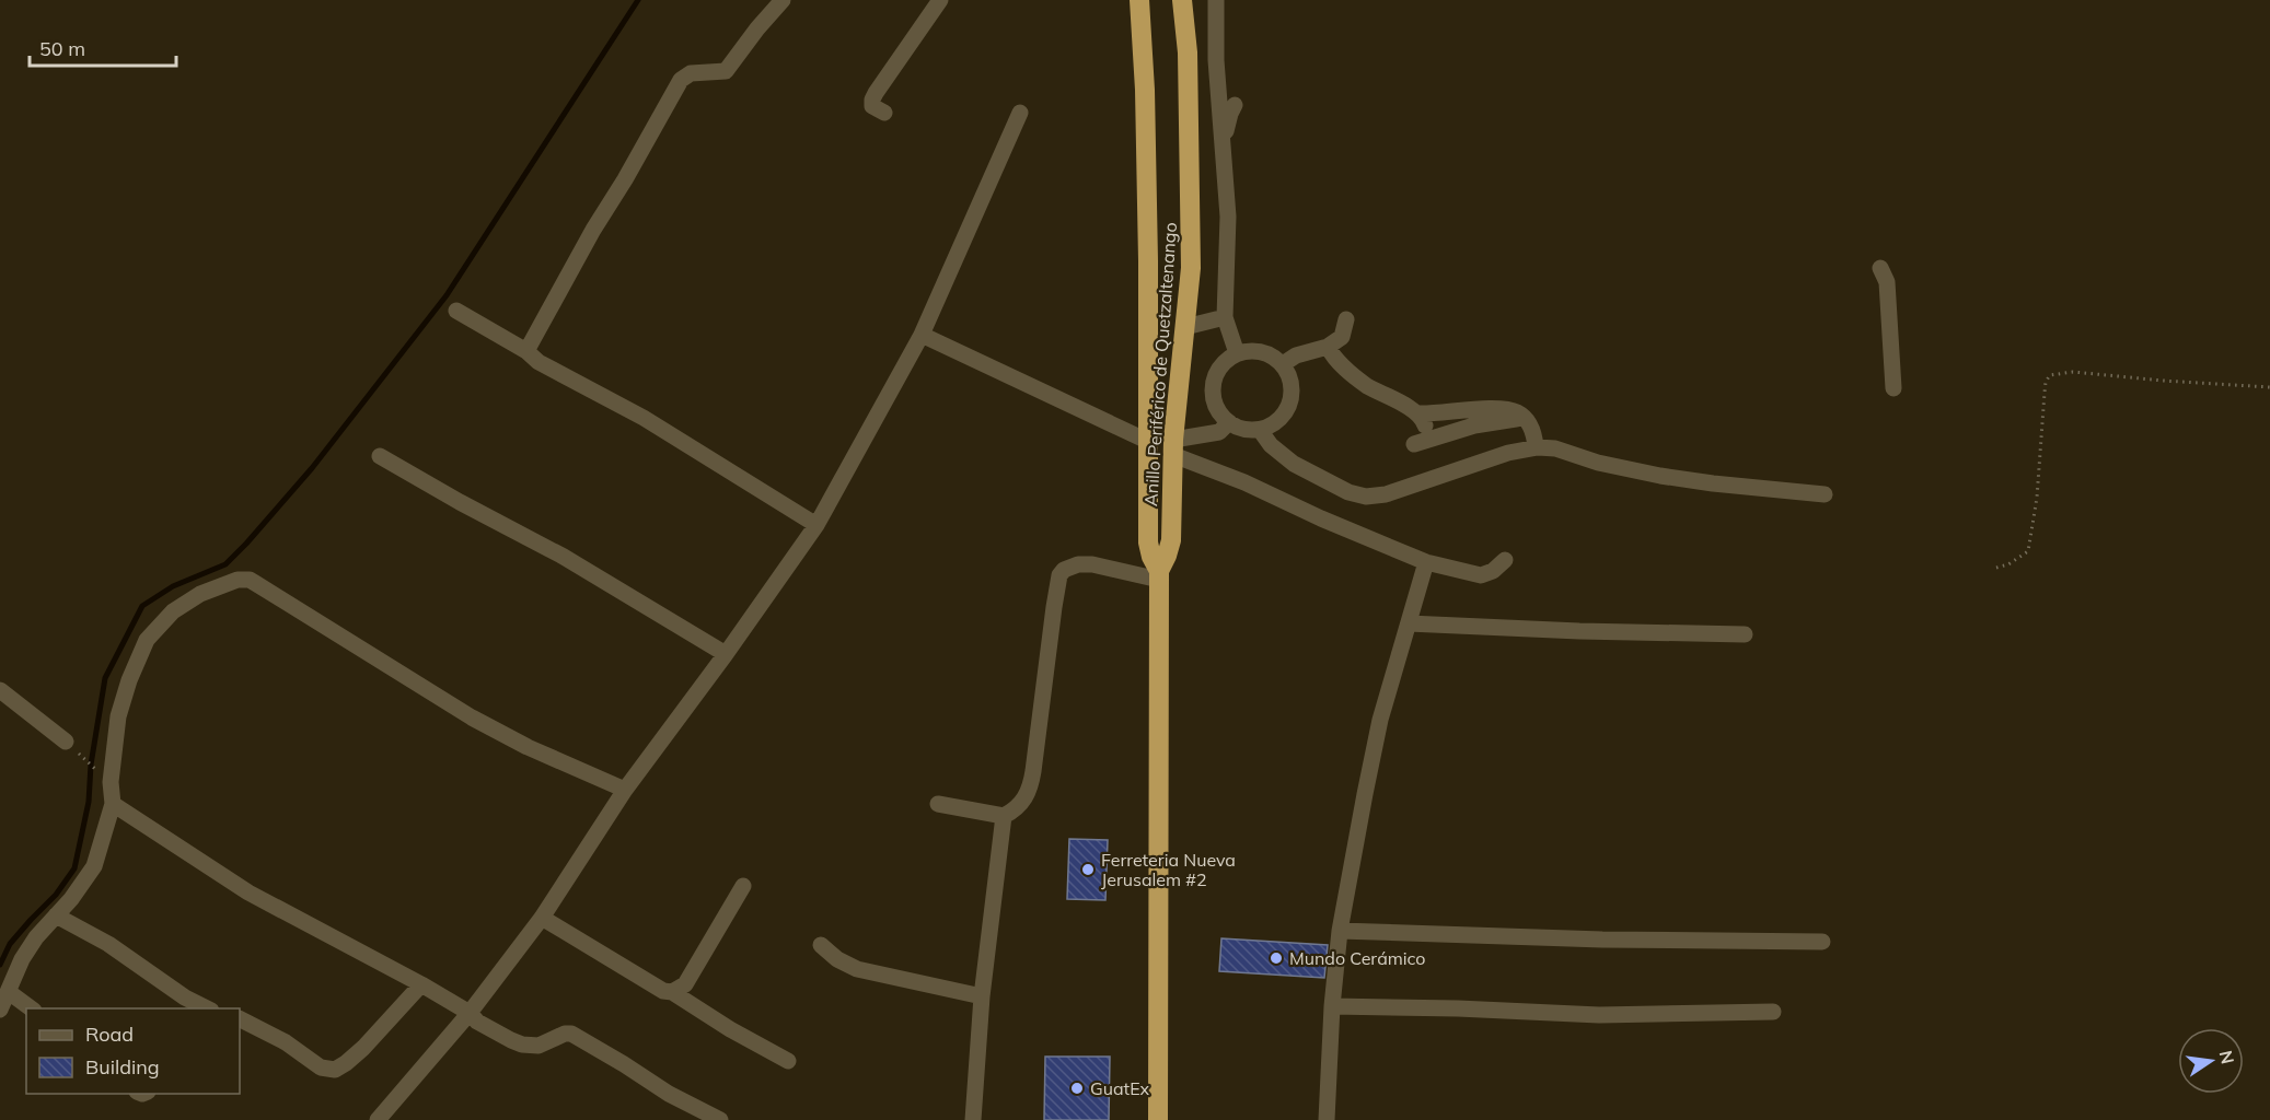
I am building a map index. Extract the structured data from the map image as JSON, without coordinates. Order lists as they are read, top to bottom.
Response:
{
  "streets": {
    "highway": ["Anillo Periférico de Quetzaltenango"]
  },
  "places": ["Ferreteria Nueva Jerusalem #2", "Mundo Cerámico", "GuatEx"],
  "legend": ["Road", "Building"],
  "scale_bar": "50 m",
  "north": "right"
}
